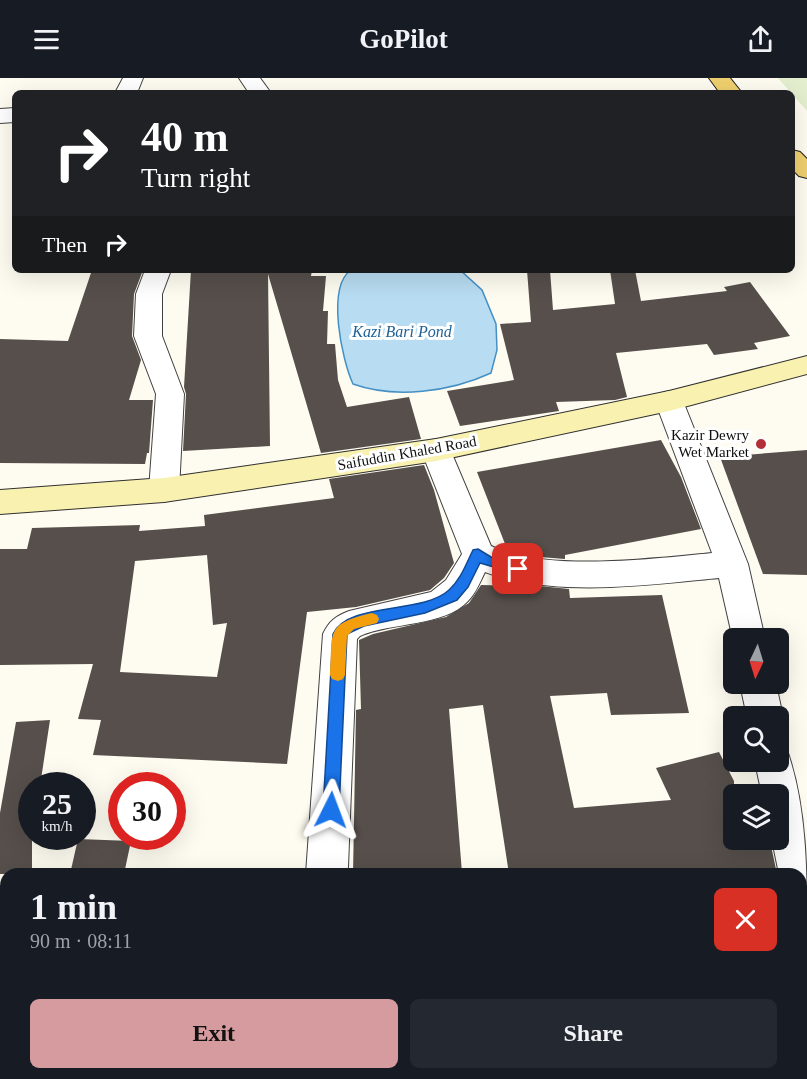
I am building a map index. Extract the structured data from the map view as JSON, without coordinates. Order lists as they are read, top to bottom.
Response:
{
  "streets": {
    "main road": ["Saifuddin Khaled Road"]
  },
  "water": ["Kazi Bari Pond"],
  "places": ["Kazir Dewry Wet Market"],
  "north": "bottom",
  "page": {
    "header": "GoPilot",
    "turn": ["40 m", "Turn right"],
    "then": "Then",
    "speed": "25 km/h",
    "limit": "30",
    "heading": ["1 min", "90 m · 08:11"],
    "buttons": ["Exit", "Share"]
  }
}
